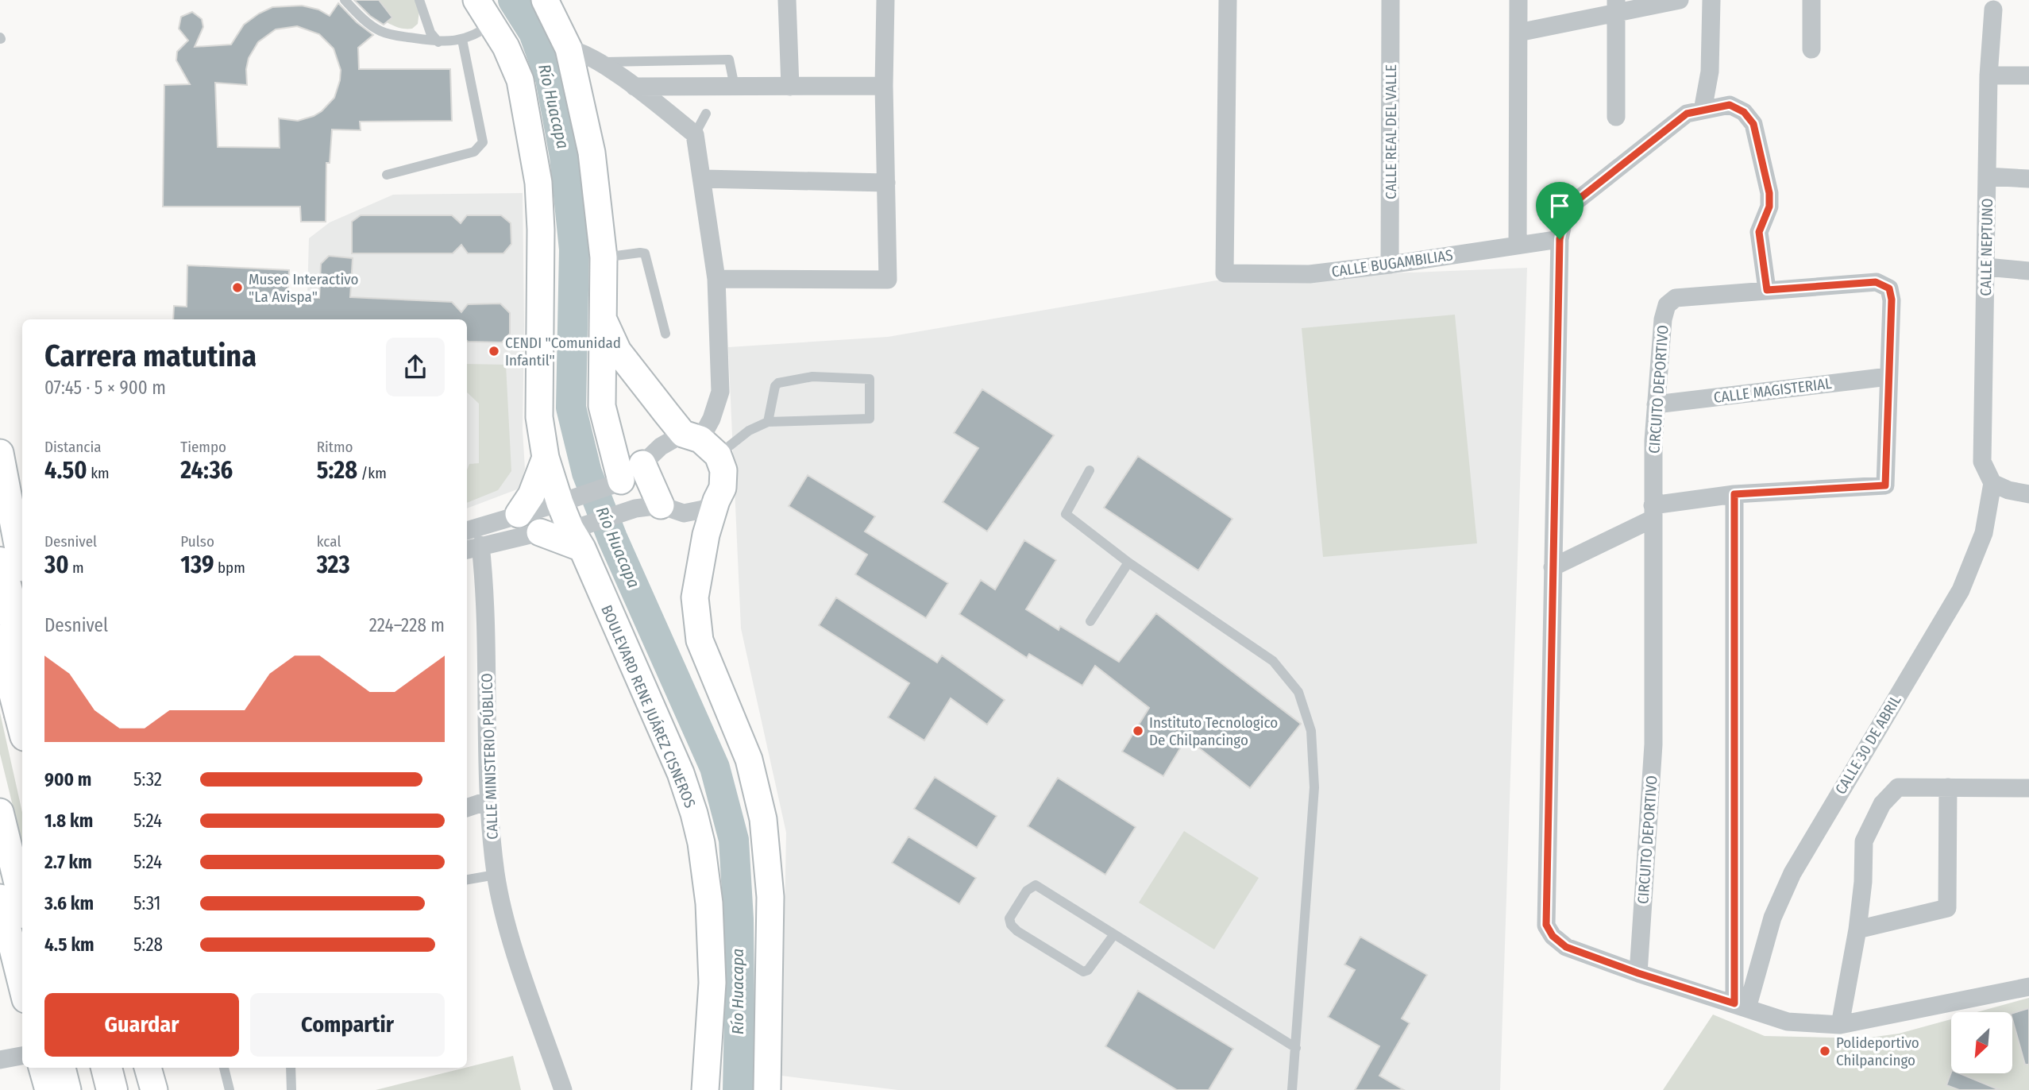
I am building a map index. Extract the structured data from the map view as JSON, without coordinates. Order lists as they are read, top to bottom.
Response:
{
  "streets": {
    "main road": ["BOULEVARD RENE JUÁREZ CISNEROS"],
    "street": [
      "CALLE REAL DEL VALLE",
      "CALLE NEPTUNO",
      "CALLE BUGAMBILIAS",
      "CIRCUITO DEPORTIVO",
      "CALLE MAGISTERIAL",
      "CALLE 30 DE ABRIL",
      "CALLE MINISTERIO PÚBLICO"
    ]
  },
  "crossings": [
    ["CALLE REAL DEL VALLE", "CALLE BUGAMBILIAS"],
    ["CALLE NEPTUNO", "CALLE 30 DE ABRIL"],
    ["CIRCUITO DEPORTIVO", "CALLE MAGISTERIAL"]
  ],
  "water": ["Río Huacapa"],
  "places": [
    "Museo Interactivo \"La Avispa\"",
    "CENDI \"Comunidad Infantil\"",
    "Instituto Tecnologico De Chilpancingo",
    "Polideportivo Chilpancingo"
  ],
  "north": "bottom left",
  "page": {
    "heading": ["Carrera matutina", "07:45 · 5 × 900 m"],
    "stats": [
      ["Distancia", "4.50 km"],
      ["Tiempo", "24:36"],
      ["Ritmo", "5:28 /km"],
      ["Desnivel", "30 m"],
      ["Pulso", "139 bpm"],
      ["kcal", "323"]
    ],
    "chart": ["Desnivel", "224–228 m"],
    "list": [
      {
        "name": "900 m",
        "note": "5:32"
      },
      {
        "name": "1.8 km",
        "note": "5:24"
      },
      {
        "name": "2.7 km",
        "note": "5:24"
      },
      {
        "name": "3.6 km",
        "note": "5:31"
      },
      {
        "name": "4.5 km",
        "note": "5:28"
      }
    ],
    "buttons": ["Guardar", "Compartir"]
  }
}
